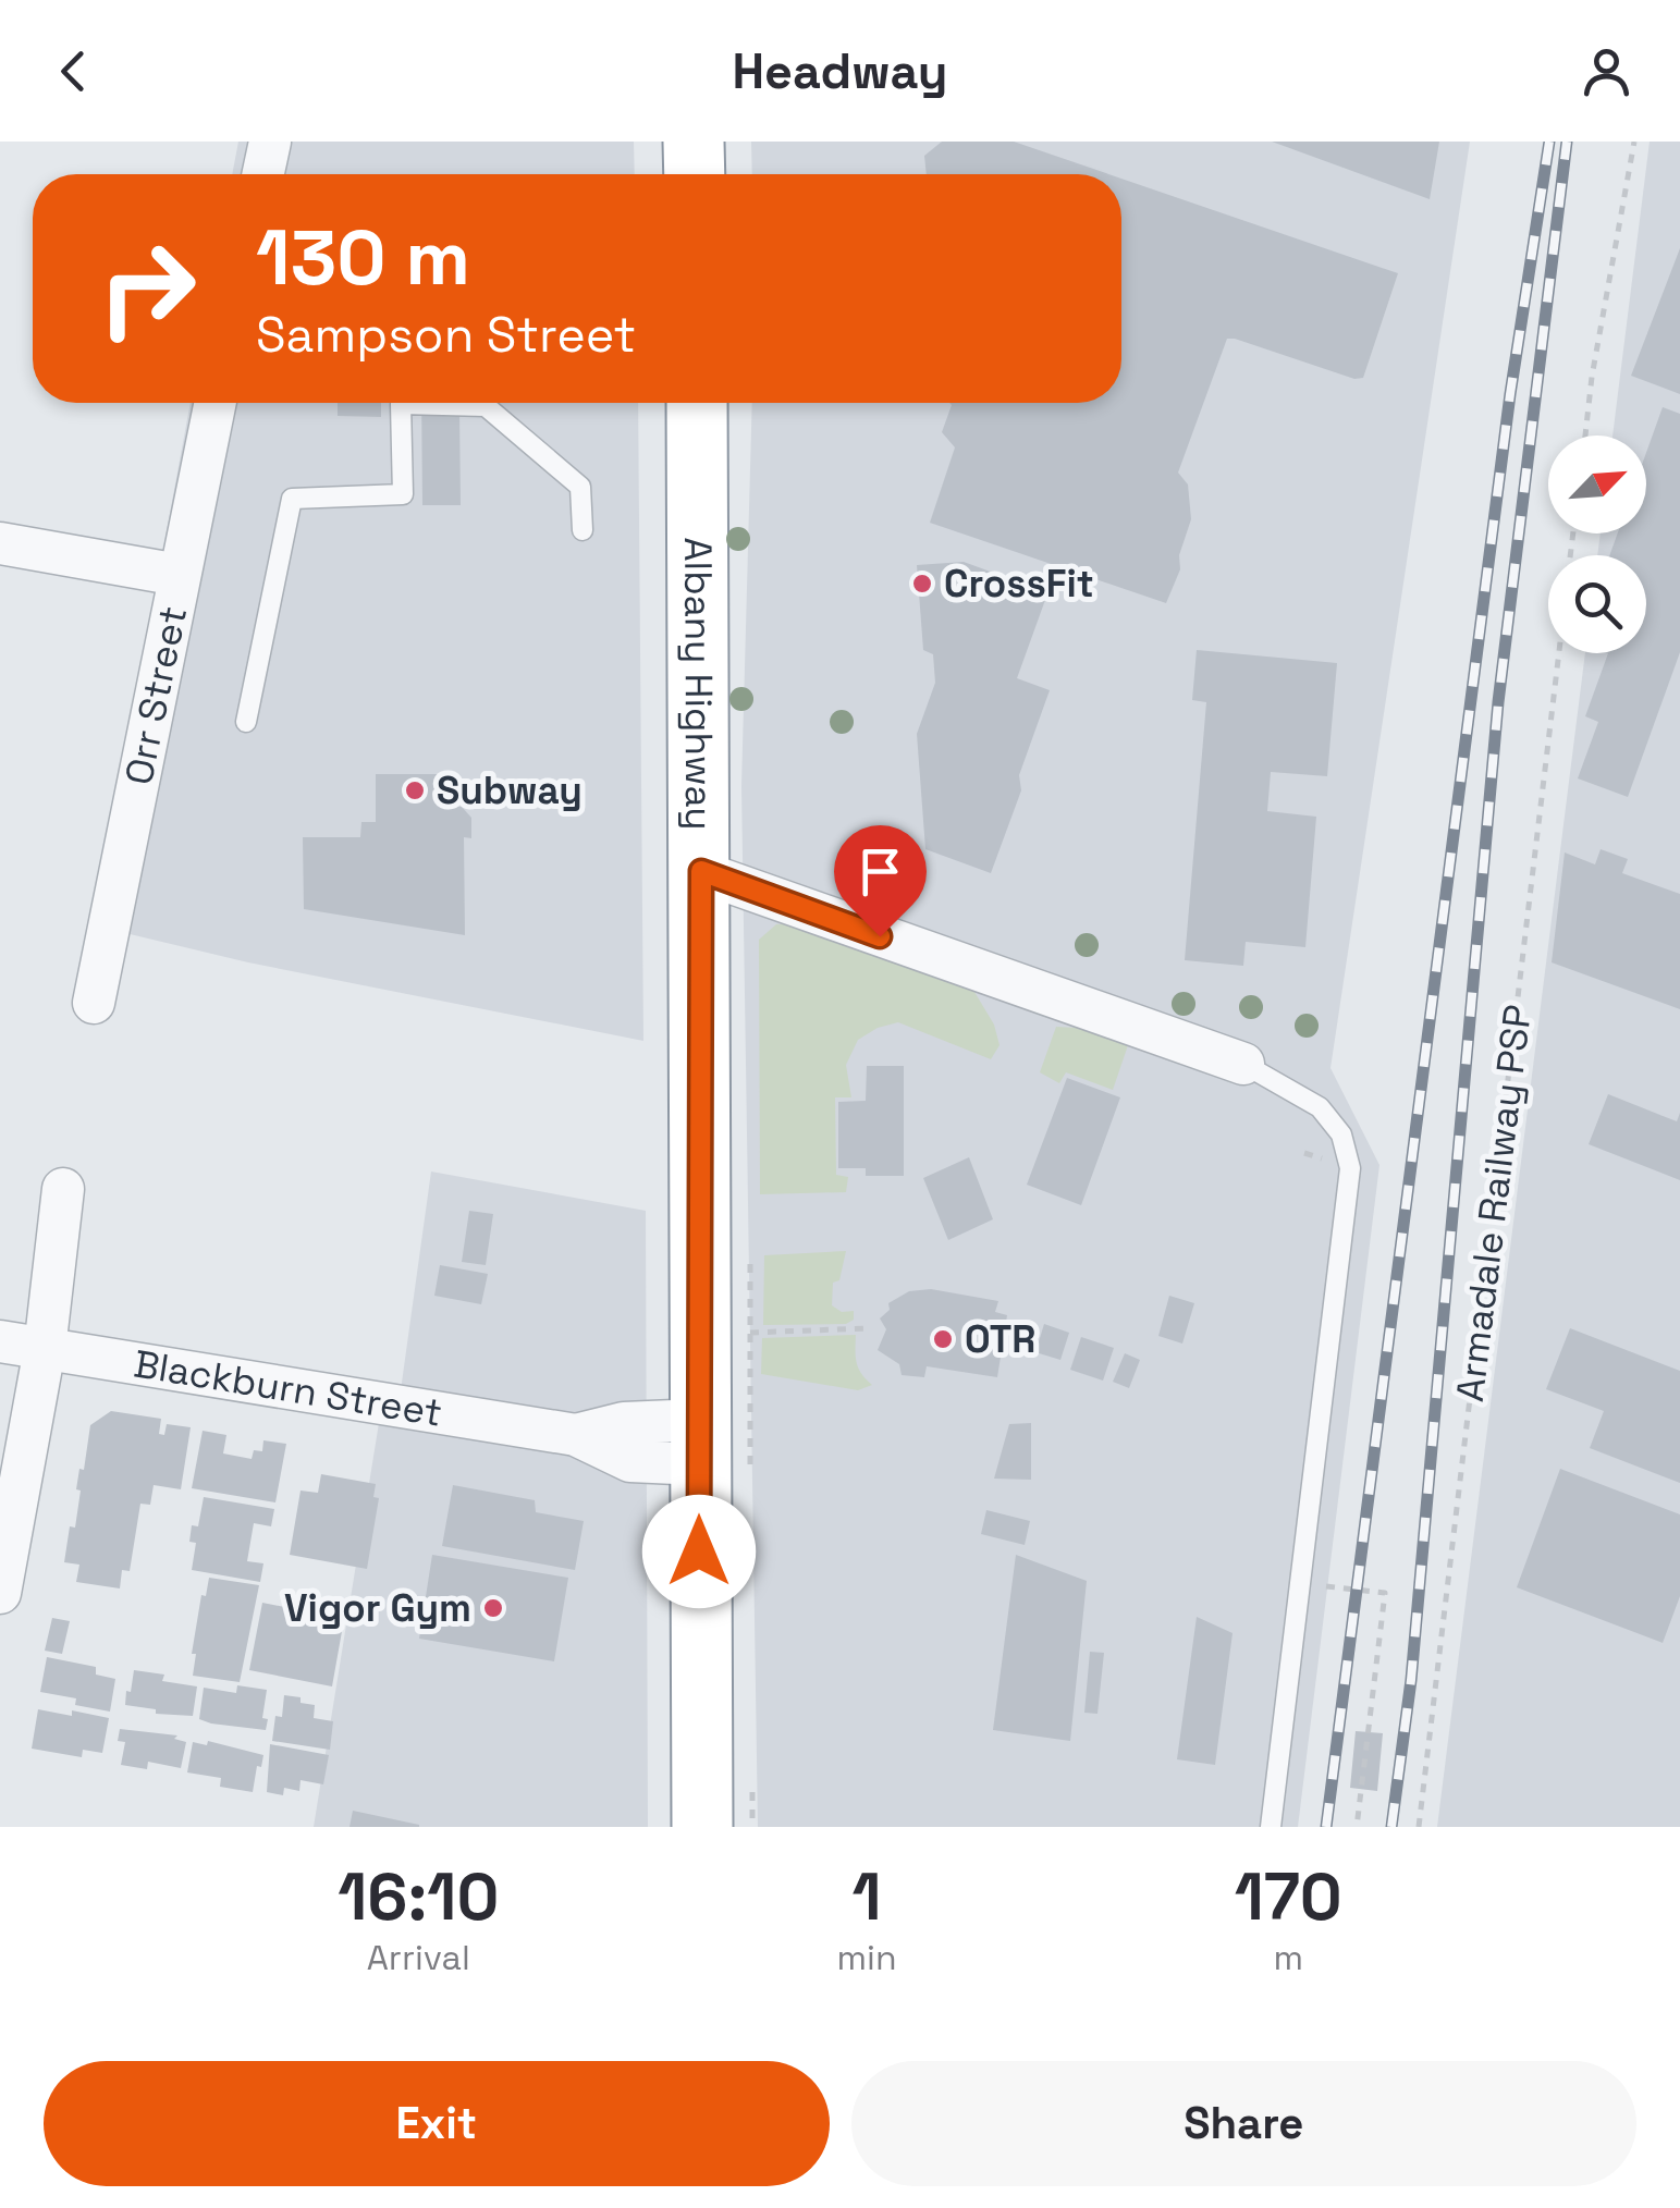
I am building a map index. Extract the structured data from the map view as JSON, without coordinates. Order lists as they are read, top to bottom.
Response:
{
  "streets": {
    "highway": ["Albany Highway"],
    "street": ["Orr Street", "Blackburn Street"],
    "path": ["Armadale Railway PSP"]
  },
  "crossings": [
    ["Albany Highway", "Blackburn Street"]
  ],
  "places": [
    "CrossFit",
    "Subway",
    "OTR",
    "Vigor Gym"
  ],
  "north": "top right",
  "page": {
    "header": "Headway",
    "turn": ["130 m", "Sampson Street"],
    "eta": [
      "16:10",
      "Arrival",
      "1",
      "min",
      "170",
      "m"
    ],
    "buttons": ["Exit", "Share"]
  }
}
